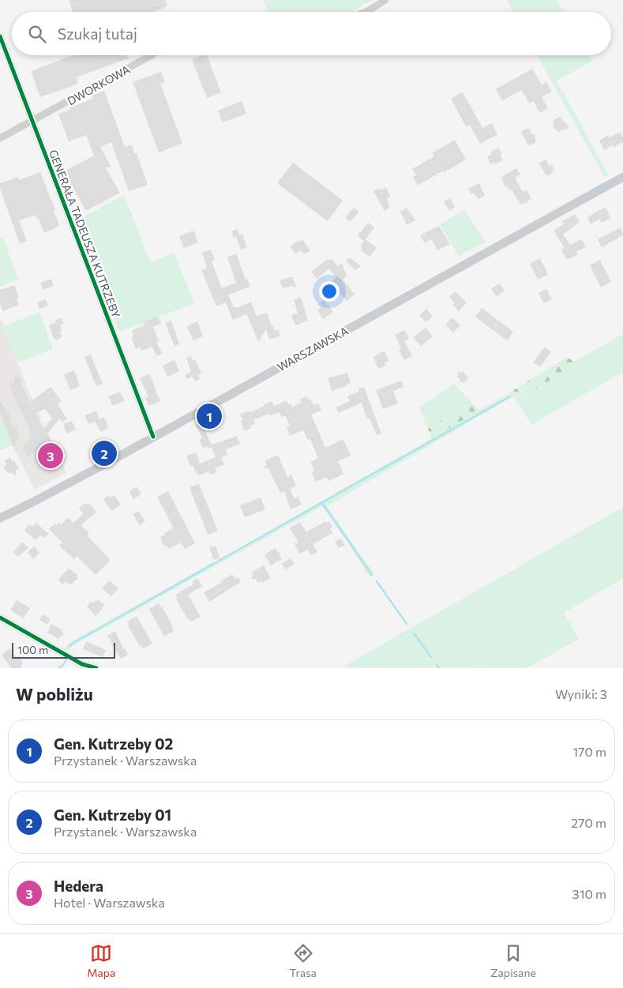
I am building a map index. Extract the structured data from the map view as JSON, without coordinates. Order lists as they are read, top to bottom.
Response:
{
  "streets": {
    "main road": ["WARSZAWSKA"],
    "street": ["DWORKOWA", "GENERAŁA TADEUSZA KUTRZEBY"]
  },
  "crossings": [
    ["DWORKOWA", "GENERAŁA TADEUSZA KUTRZEBY"],
    ["GENERAŁA TADEUSZA KUTRZEBY", "WARSZAWSKA"]
  ],
  "scale_bar": "100 m",
  "page": {
    "search": "Szukaj tutaj",
    "pins": ["1", "2", "3"],
    "scale": "100 m",
    "heading": ["W pobliżu", "Wyniki: 3"],
    "list": [
      {
        "mark": "1",
        "name": "Gen. Kutrzeby 02",
        "note": "Przystanek · Warszawska",
        "value": "170 m"
      },
      {
        "mark": "2",
        "name": "Gen. Kutrzeby 01",
        "note": "Przystanek · Warszawska",
        "value": "270 m"
      },
      {
        "mark": "3",
        "name": "Hedera",
        "note": "Hotel · Warszawska",
        "value": "310 m"
      }
    ],
    "nav": ["Mapa", "Trasa", "Zapisane"]
  }
}
